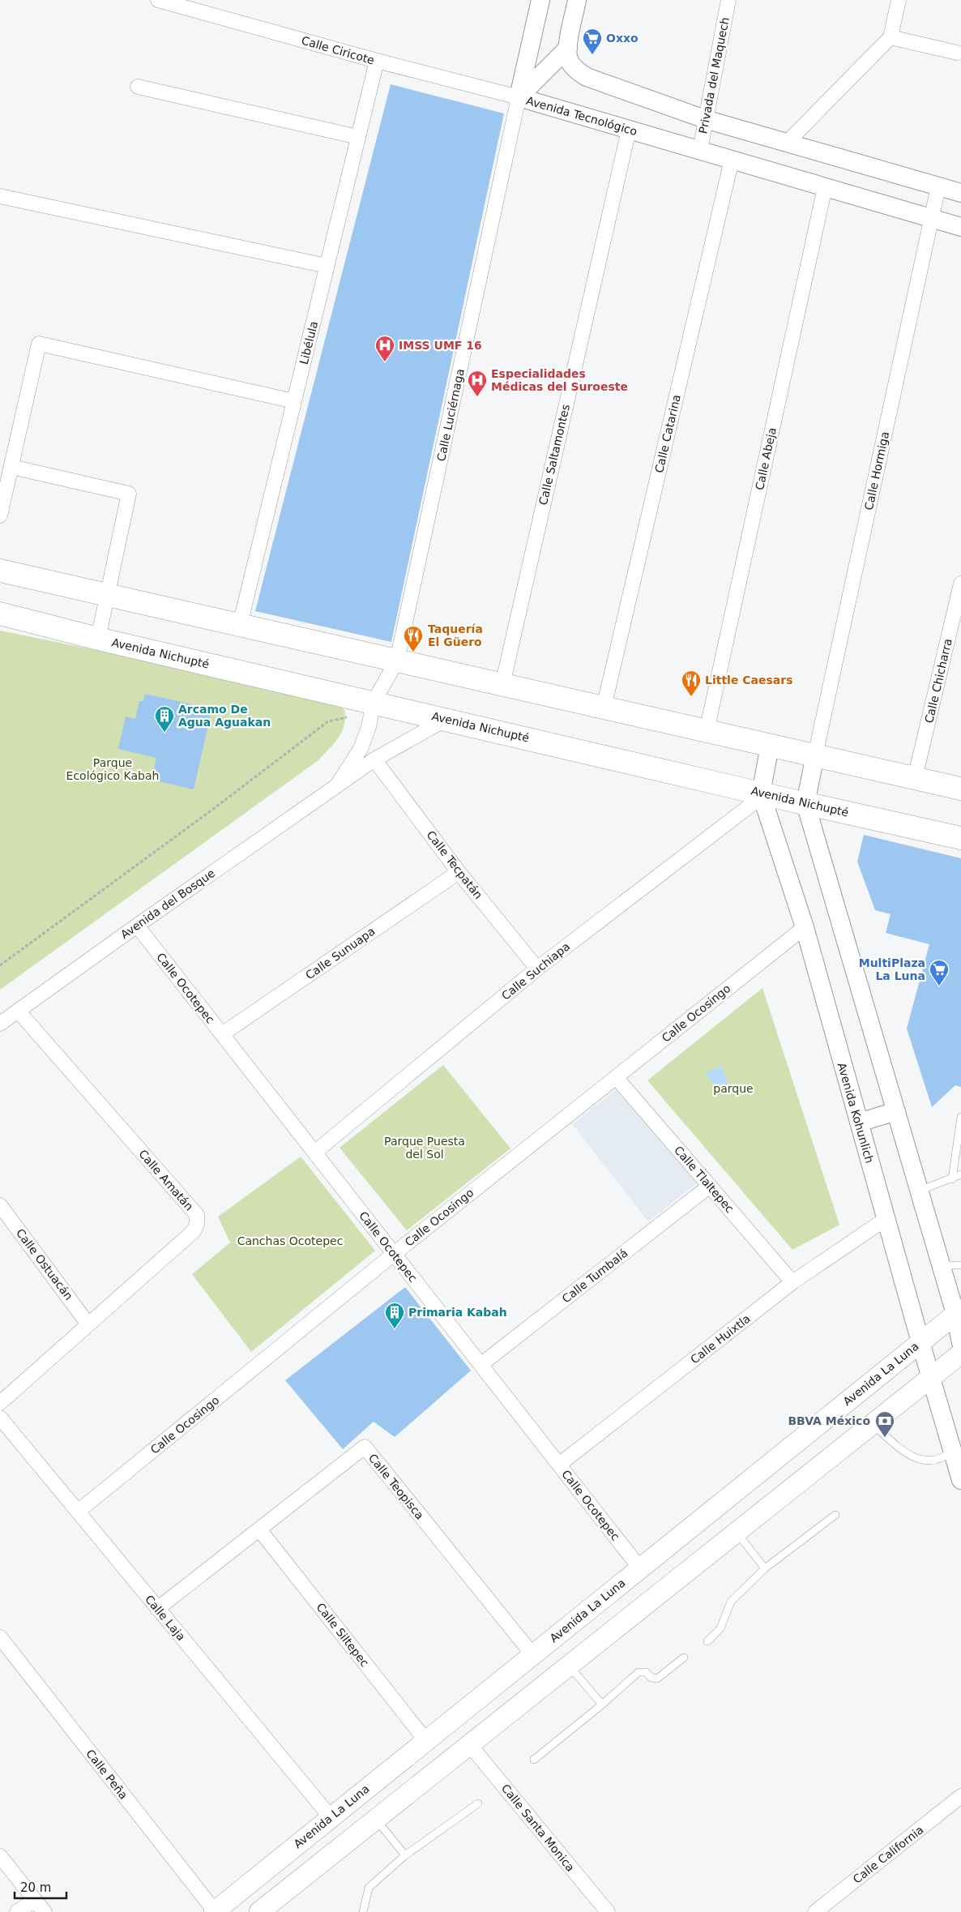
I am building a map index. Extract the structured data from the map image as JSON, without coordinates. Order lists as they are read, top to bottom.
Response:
{
  "streets": {
    "main road": ["Avenida Nichupté", "Avenida La Luna"],
    "street": [
      "Calle Ciricote",
      "Privada del Maquech",
      "Avenida Tecnológico",
      "Libélula",
      "Calle Luciérnaga",
      "Calle Catarina",
      "Calle Saltamontes",
      "Calle Abeja",
      "Calle Hormiga",
      "Calle Chicharra",
      "Calle Tecpatán",
      "Avenida del Bosque",
      "Calle Sunuapa",
      "Calle Suchiapa",
      "Calle Ocotepec",
      "Calle Ocosingo",
      "Avenida Kohunlich",
      "Calle Tlaltepec",
      "Calle Amatán",
      "Calle Ostuacán",
      "Calle Tumbalá",
      "Calle Huixtla",
      "Calle Teopisca",
      "Calle Laja",
      "Calle Siltepec",
      "Calle Peña",
      "Calle Santa Monica",
      "Calle California"
    ]
  },
  "crossings": [
    ["Calle Ciricote", "Avenida Tecnológico"],
    ["Calle Ciricote", "Libélula"],
    ["Calle Ciricote", "Calle Luciérnaga"],
    ["Privada del Maquech", "Avenida Tecnológico"],
    ["Avenida Tecnológico", "Calle Luciérnaga"],
    ["Avenida Tecnológico", "Calle Catarina"],
    ["Avenida Tecnológico", "Calle Saltamontes"],
    ["Avenida Tecnológico", "Calle Abeja"],
    ["Avenida Tecnológico", "Calle Hormiga"],
    ["Calle Luciérnaga", "Avenida del Bosque"],
    ["Avenida Nichupté", "Avenida del Bosque"],
    ["Avenida Nichupté", "Calle Suchiapa"],
    ["Avenida Nichupté", "Avenida Kohunlich"],
    ["Calle Tecpatán", "Avenida del Bosque"],
    ["Calle Tecpatán", "Calle Sunuapa"],
    ["Calle Tecpatán", "Calle Suchiapa"],
    ["Avenida del Bosque", "Calle Ocotepec"],
    ["Avenida del Bosque", "Calle Amatán"],
    ["Calle Sunuapa", "Calle Ocotepec"],
    ["Calle Suchiapa", "Calle Ocotepec"],
    ["Calle Suchiapa", "Avenida Kohunlich"],
    ["Calle Ocotepec", "Calle Ocosingo"],
    ["Calle Ocotepec", "Calle Tumbalá"],
    ["Calle Ocotepec", "Calle Huixtla"],
    ["Calle Ocotepec", "Avenida La Luna"],
    ["Calle Ocosingo", "Avenida Kohunlich"],
    ["Calle Ocosingo", "Calle Tlaltepec"],
    ["Calle Ocosingo", "Calle Laja"],
    ["Avenida Kohunlich", "Calle Huixtla"],
    ["Avenida Kohunlich", "Avenida La Luna"],
    ["Calle Tlaltepec", "Calle Tumbalá"],
    ["Calle Tlaltepec", "Calle Huixtla"],
    ["Calle Amatán", "Calle Ostuacán"],
    ["Avenida La Luna", "Calle Teopisca"],
    ["Avenida La Luna", "Calle Laja"],
    ["Avenida La Luna", "Calle Siltepec"],
    ["Avenida La Luna", "Calle Peña"],
    ["Calle Teopisca", "Calle Laja"],
    ["Calle Teopisca", "Calle Siltepec"]
  ],
  "parks": [
    "Parque Ecológico Kabah",
    "parque",
    "Parque Puesta del Sol",
    "Canchas Ocotepec"
  ],
  "places": {
    "supermarket": ["Oxxo", "MultiPlaza La Luna"],
    "hospital": ["IMSS UMF 16", "Especialidades Médicas del Suroeste"],
    "restaurant": ["Taquería El Güero", "Little Caesars"],
    "building": ["Arcamo De Agua Aguakan", "Primaria Kabah"],
    "bank": ["BBVA México"]
  },
  "scale_bar": "20 m"
}
